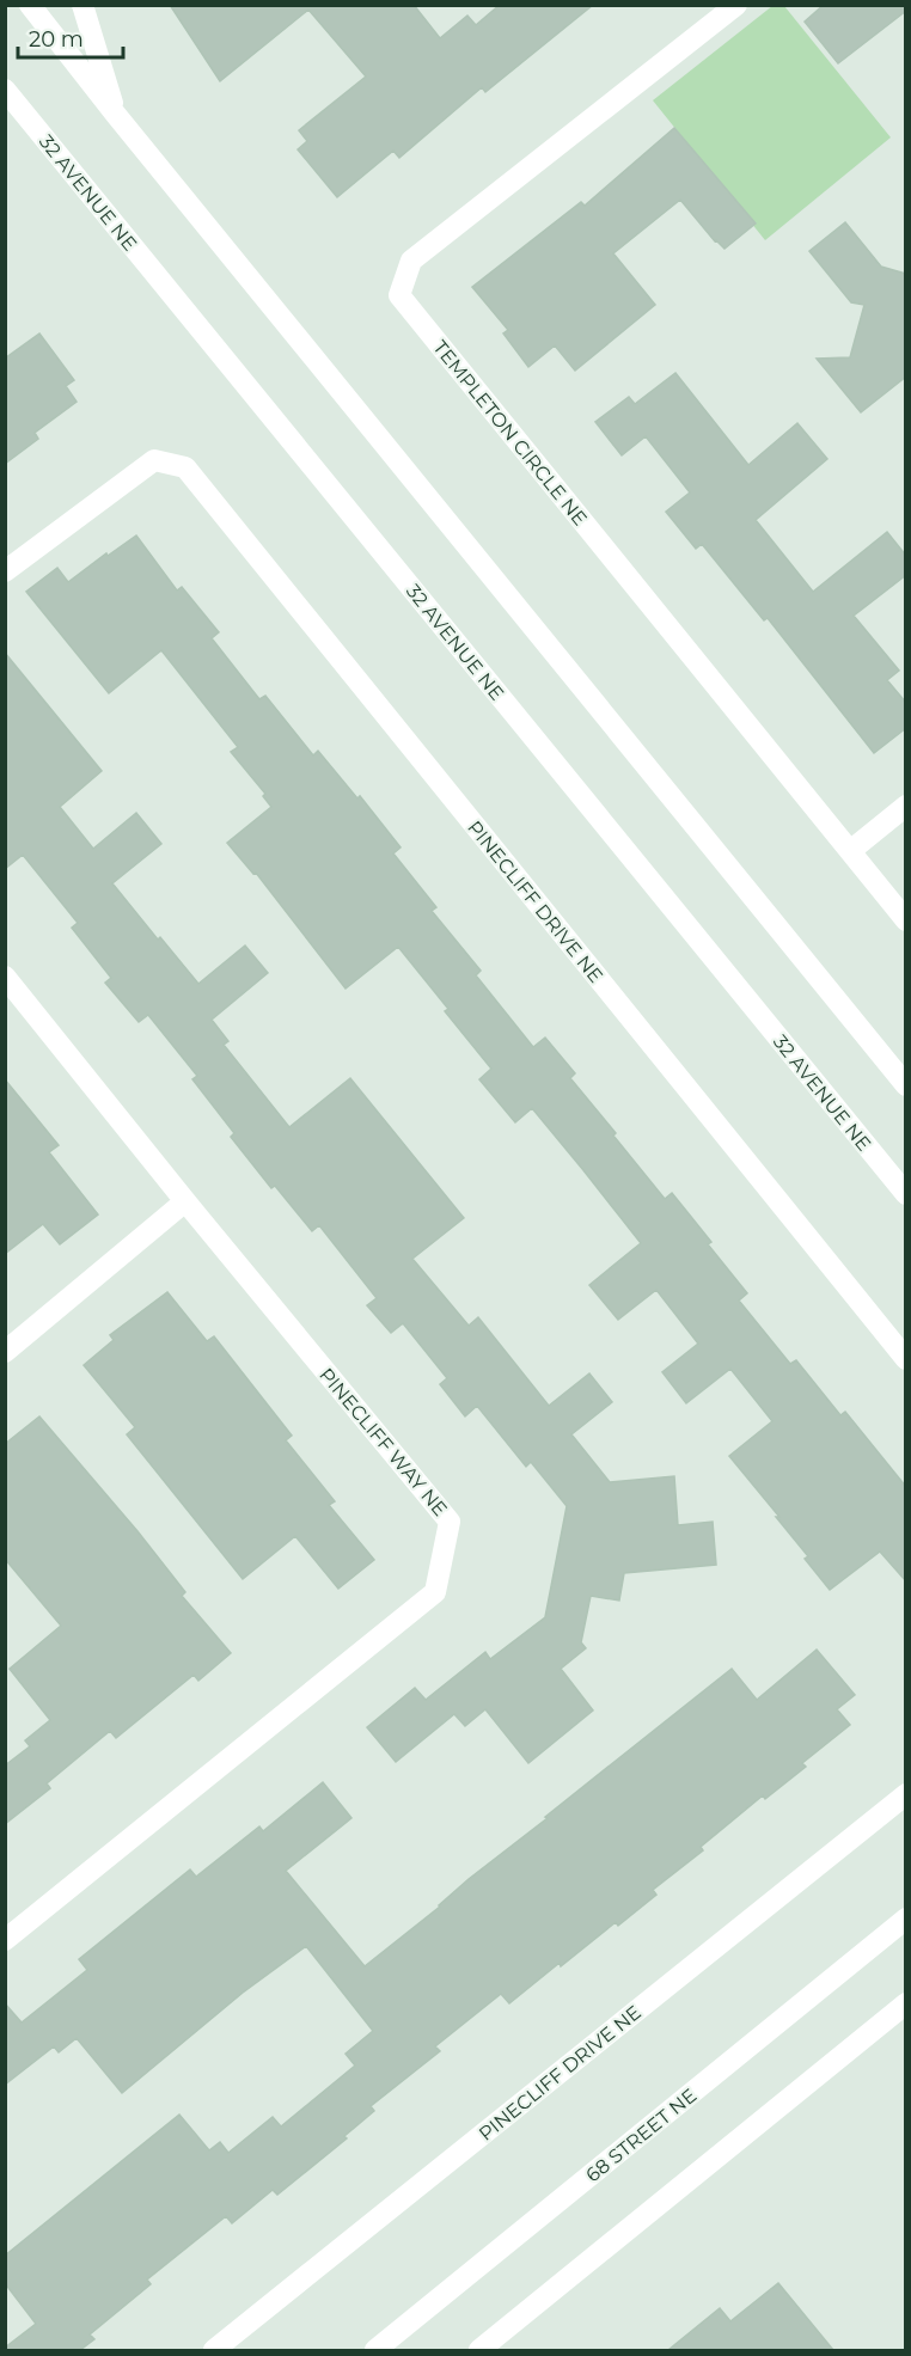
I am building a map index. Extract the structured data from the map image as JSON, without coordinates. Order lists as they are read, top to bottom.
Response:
{
  "streets": {
    "street": [
      "32 AVENUE NE",
      "TEMPLETON CIRCLE NE",
      "PINECLIFF DRIVE NE",
      "PINECLIFF WAY NE",
      "68 STREET NE"
    ]
  },
  "scale_bar": "20 m"
}
